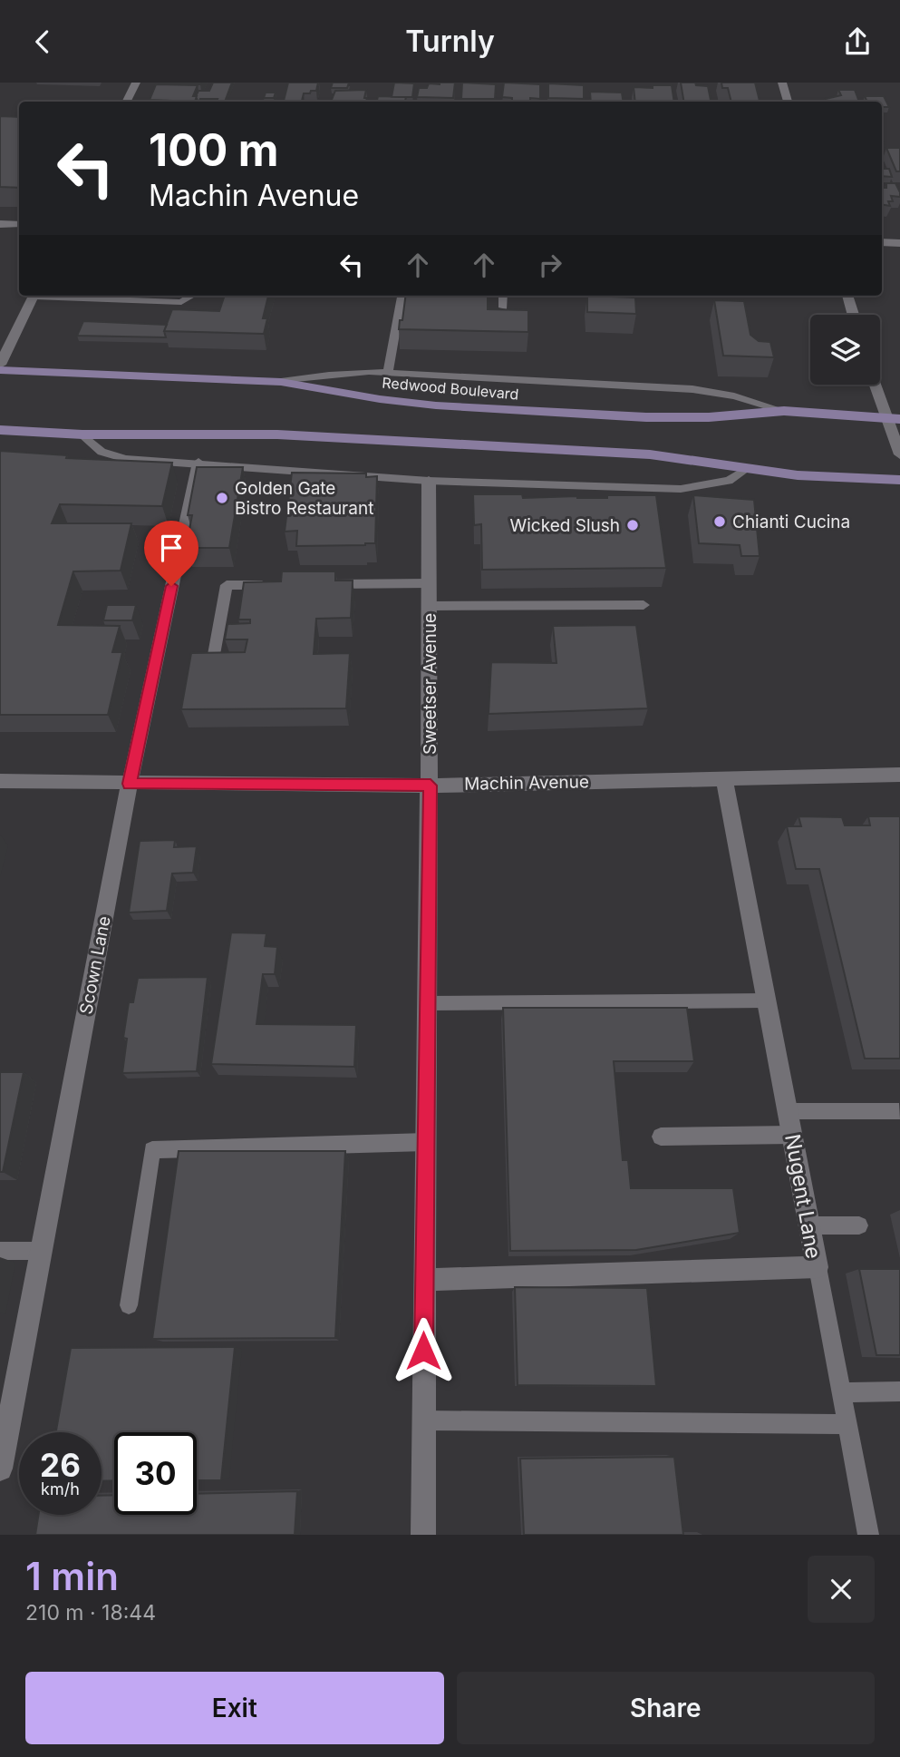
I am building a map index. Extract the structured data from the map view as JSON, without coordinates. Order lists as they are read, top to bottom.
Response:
{
  "streets": {
    "main road": ["Redwood Boulevard"],
    "street": [
      "Sweetser Avenue",
      "Machin Avenue",
      "Scown Lane",
      "Nugent Lane"
    ]
  },
  "crossings": [
    ["Sweetser Avenue", "Machin Avenue"],
    ["Sweetser Avenue", "Nugent Lane"],
    ["Machin Avenue", "Scown Lane"],
    ["Machin Avenue", "Nugent Lane"]
  ],
  "places": ["Golden Gate Bistro Restaurant", "Chianti Cucina", "Wicked Slush"],
  "page": {
    "header": "Turnly",
    "turn": ["100 m", "Machin Avenue"],
    "speed": "26 km/h",
    "limit": "30",
    "heading": ["1 min", "210 m · 18:44"],
    "buttons": ["Exit", "Share"]
  }
}
